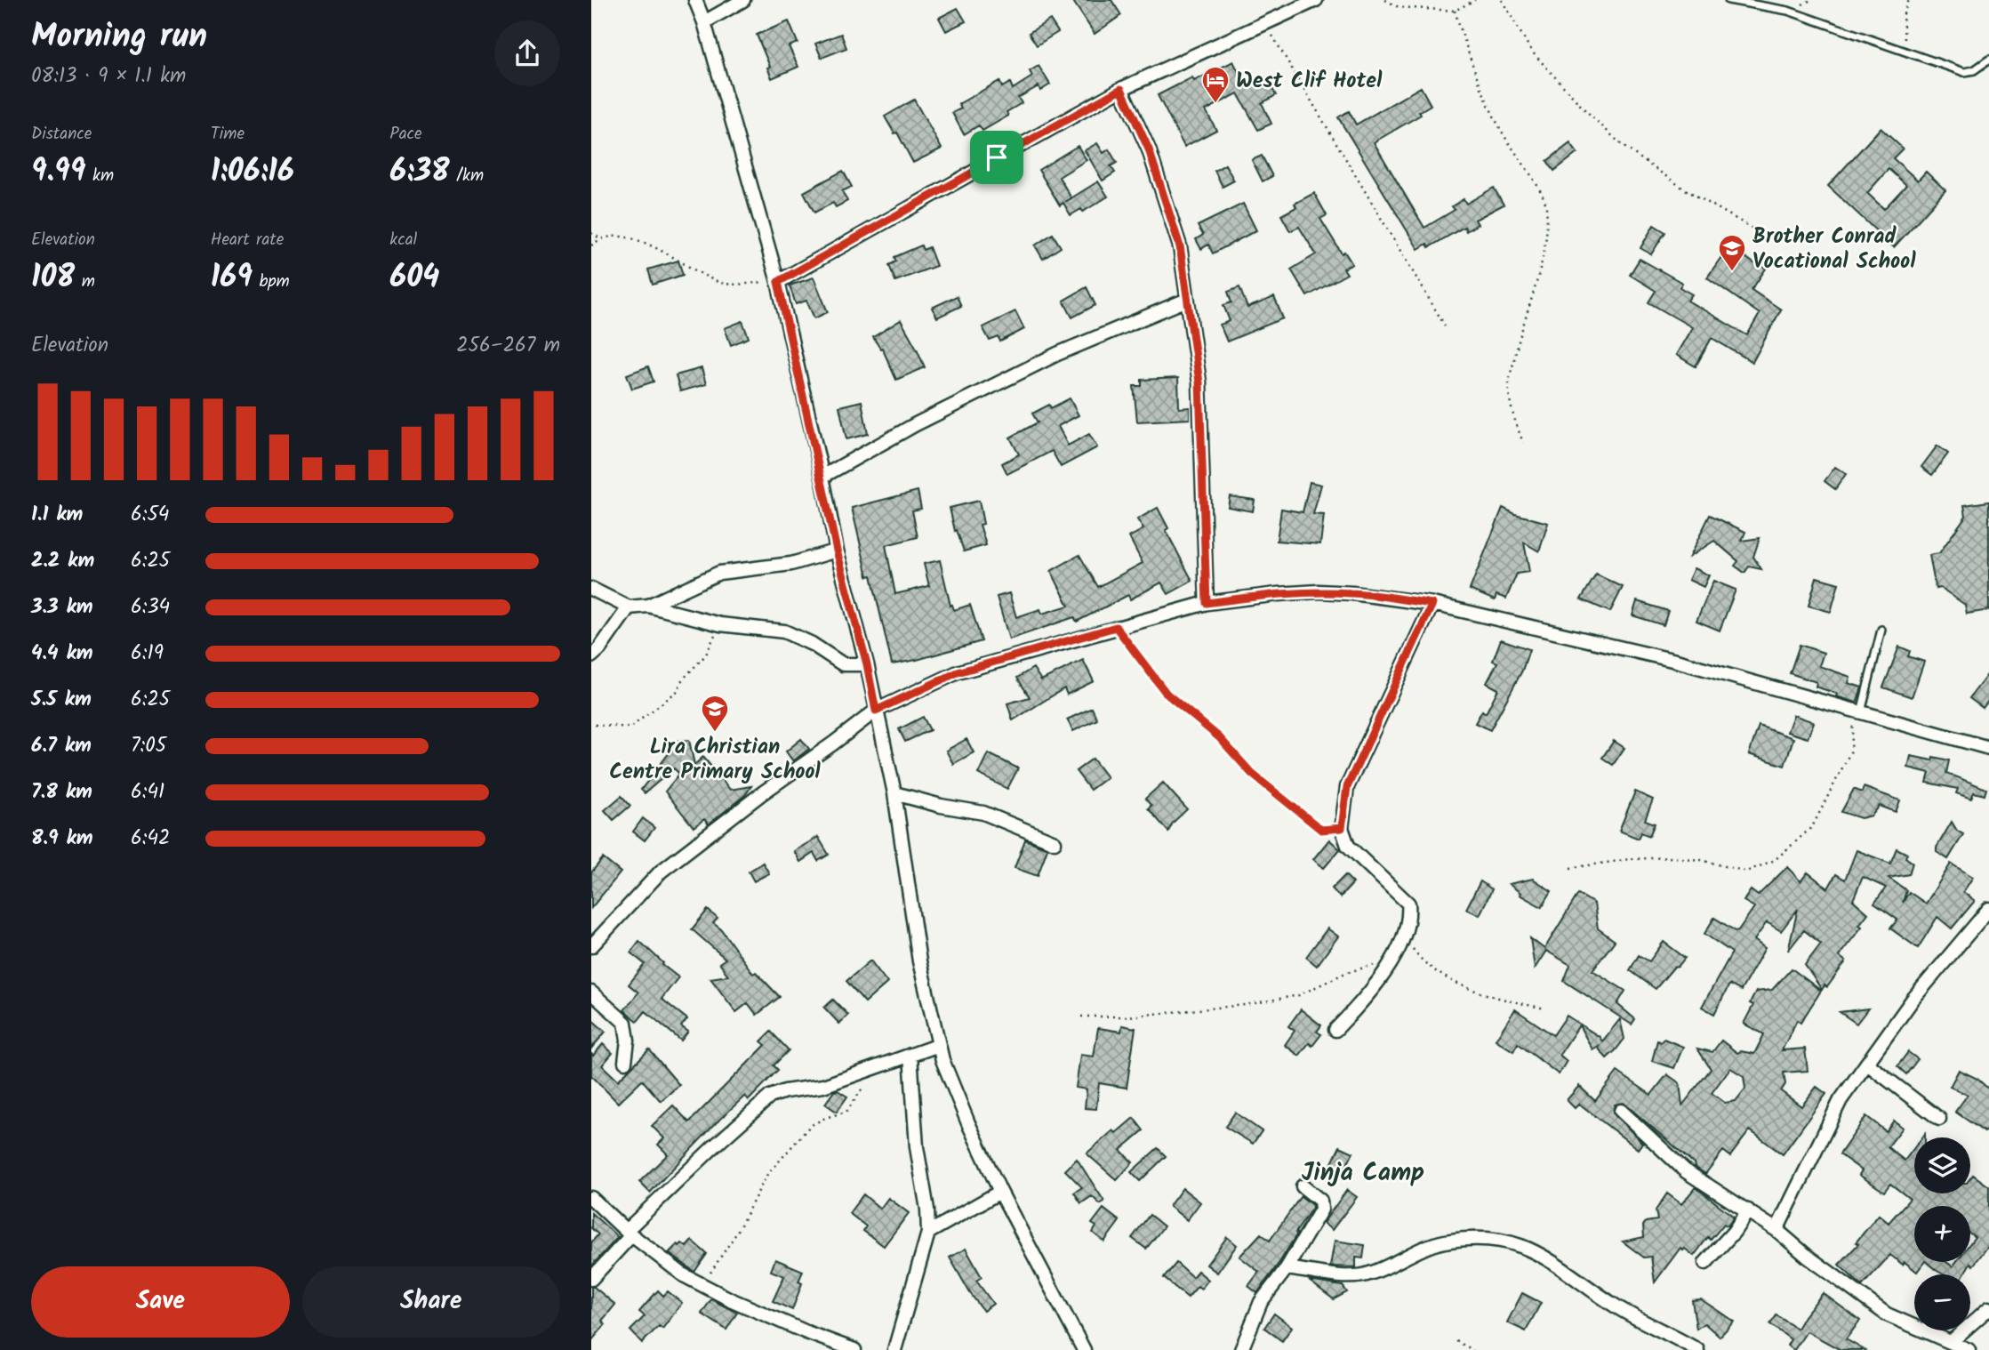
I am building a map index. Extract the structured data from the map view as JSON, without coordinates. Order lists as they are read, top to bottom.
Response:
{
  "districts": ["Jinja Camp"],
  "places": {
    "hotel": ["West Clif Hotel"],
    "school or university": ["Brother Conrad Vocational School", "Lira Christian Centre Primary School"]
  },
  "page": {
    "heading": ["Morning run", "08:13 · 9 × 1.1 km"],
    "stats": [
      ["Distance", "9.99 km"],
      ["Time", "1:06:16"],
      ["Pace", "6:38 /km"],
      ["Elevation", "108 m"],
      ["Heart rate", "169 bpm"],
      ["kcal", "604"]
    ],
    "chart": ["Elevation", "256–267 m"],
    "list": [
      {
        "name": "1.1 km",
        "note": "6:54"
      },
      {
        "name": "2.2 km",
        "note": "6:25"
      },
      {
        "name": "3.3 km",
        "note": "6:34"
      },
      {
        "name": "4.4 km",
        "note": "6:19"
      },
      {
        "name": "5.5 km",
        "note": "6:25"
      },
      {
        "name": "6.7 km",
        "note": "7:05"
      },
      {
        "name": "7.8 km",
        "note": "6:41"
      },
      {
        "name": "8.9 km",
        "note": "6:42"
      }
    ],
    "map_buttons": ["+", "−"],
    "buttons": ["Save", "Share"]
  }
}
